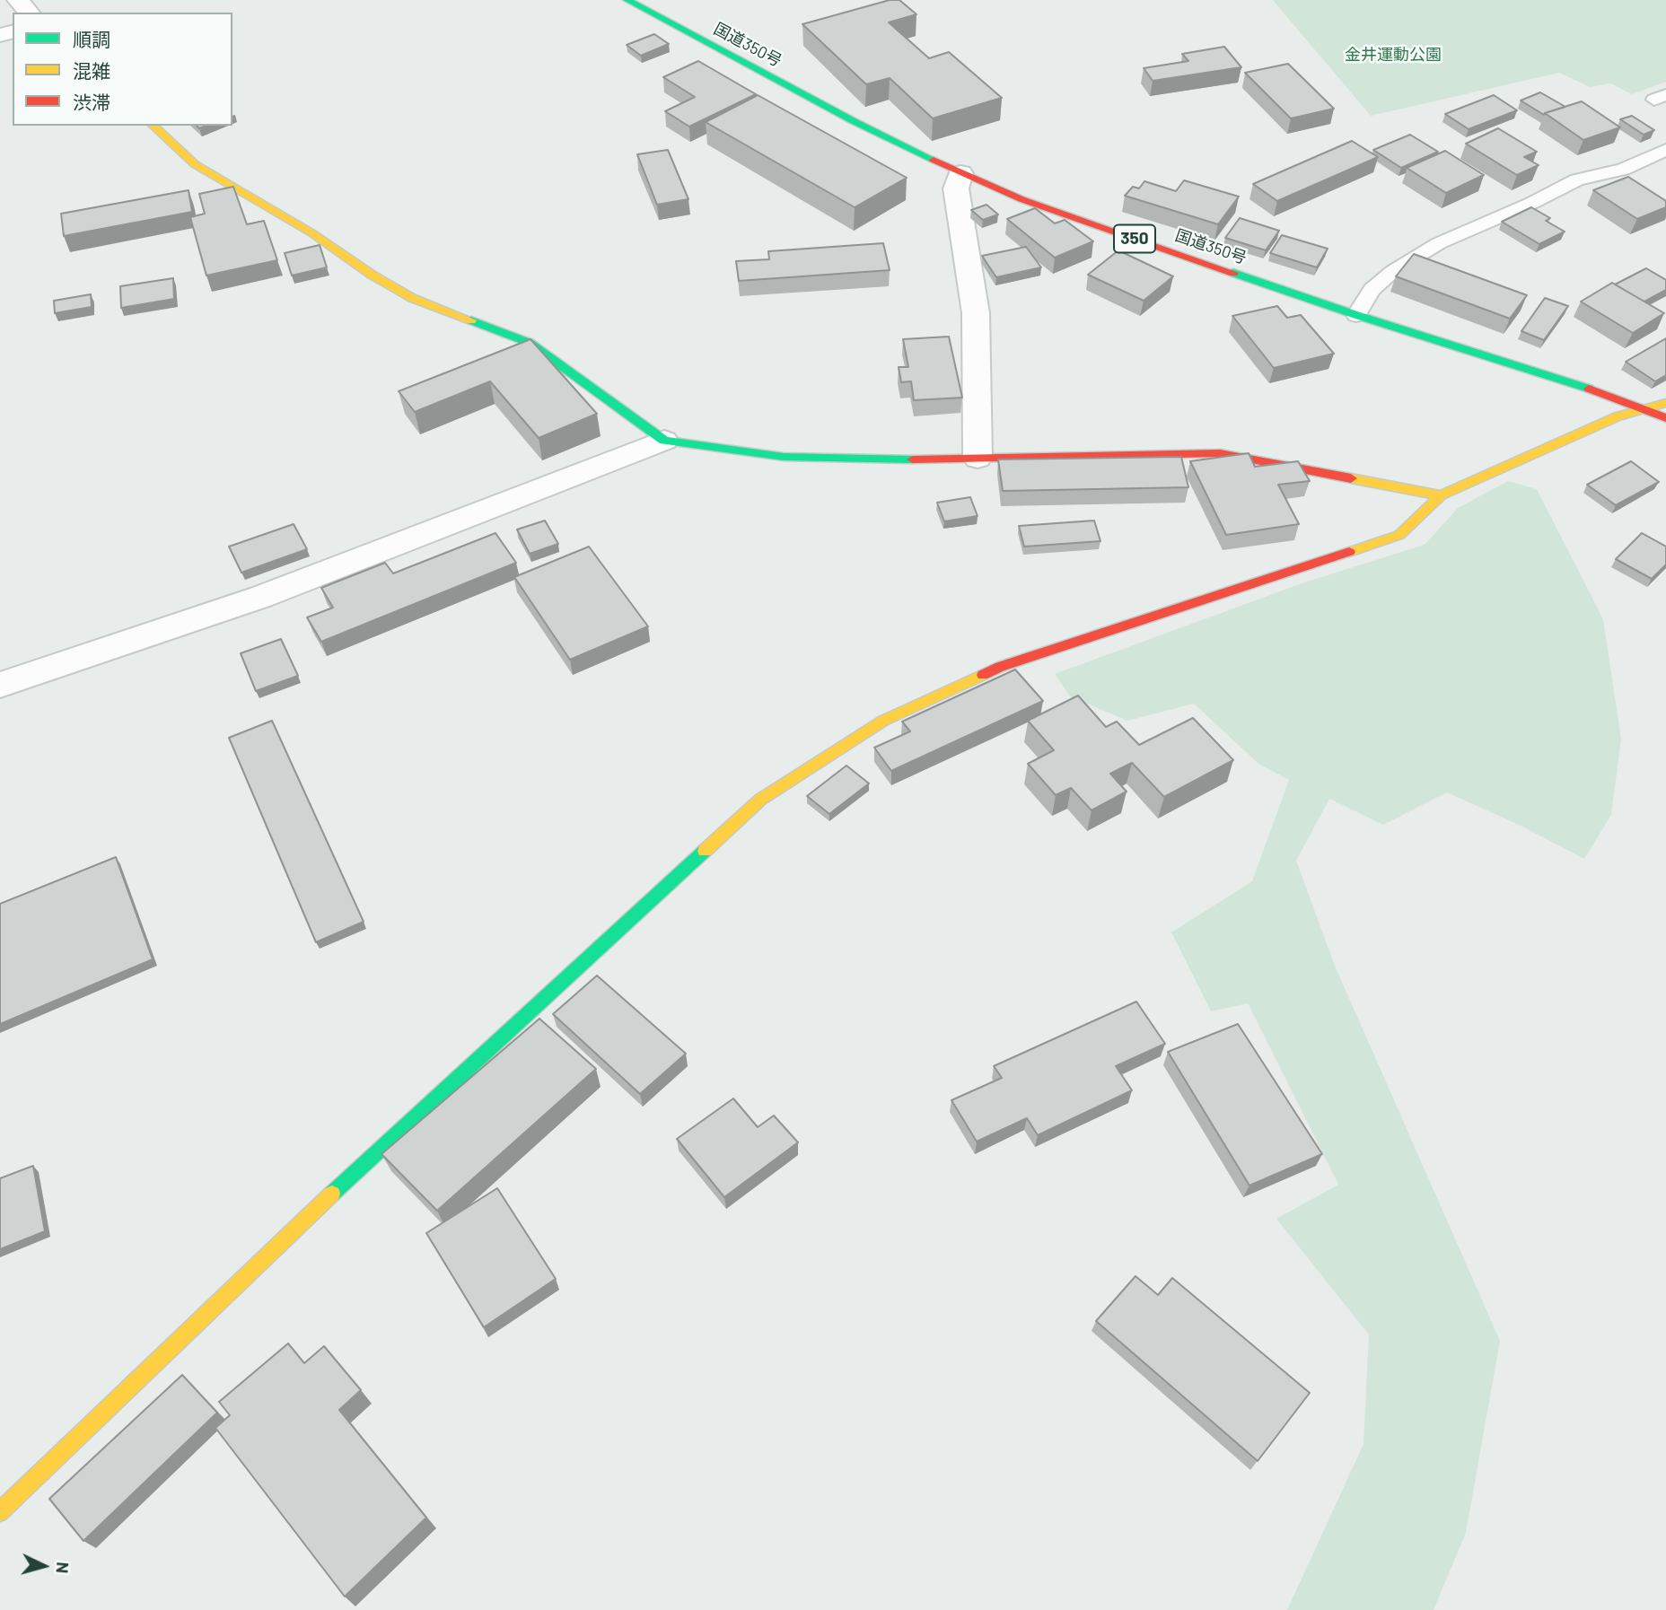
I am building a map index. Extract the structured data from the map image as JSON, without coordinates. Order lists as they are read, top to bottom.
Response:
{
  "streets": {
    "main road": ["国道350号", "350"]
  },
  "parks": ["金井運動公園"],
  "legend": ["順調", "混雑", "渋滞"],
  "north": "right"
}
